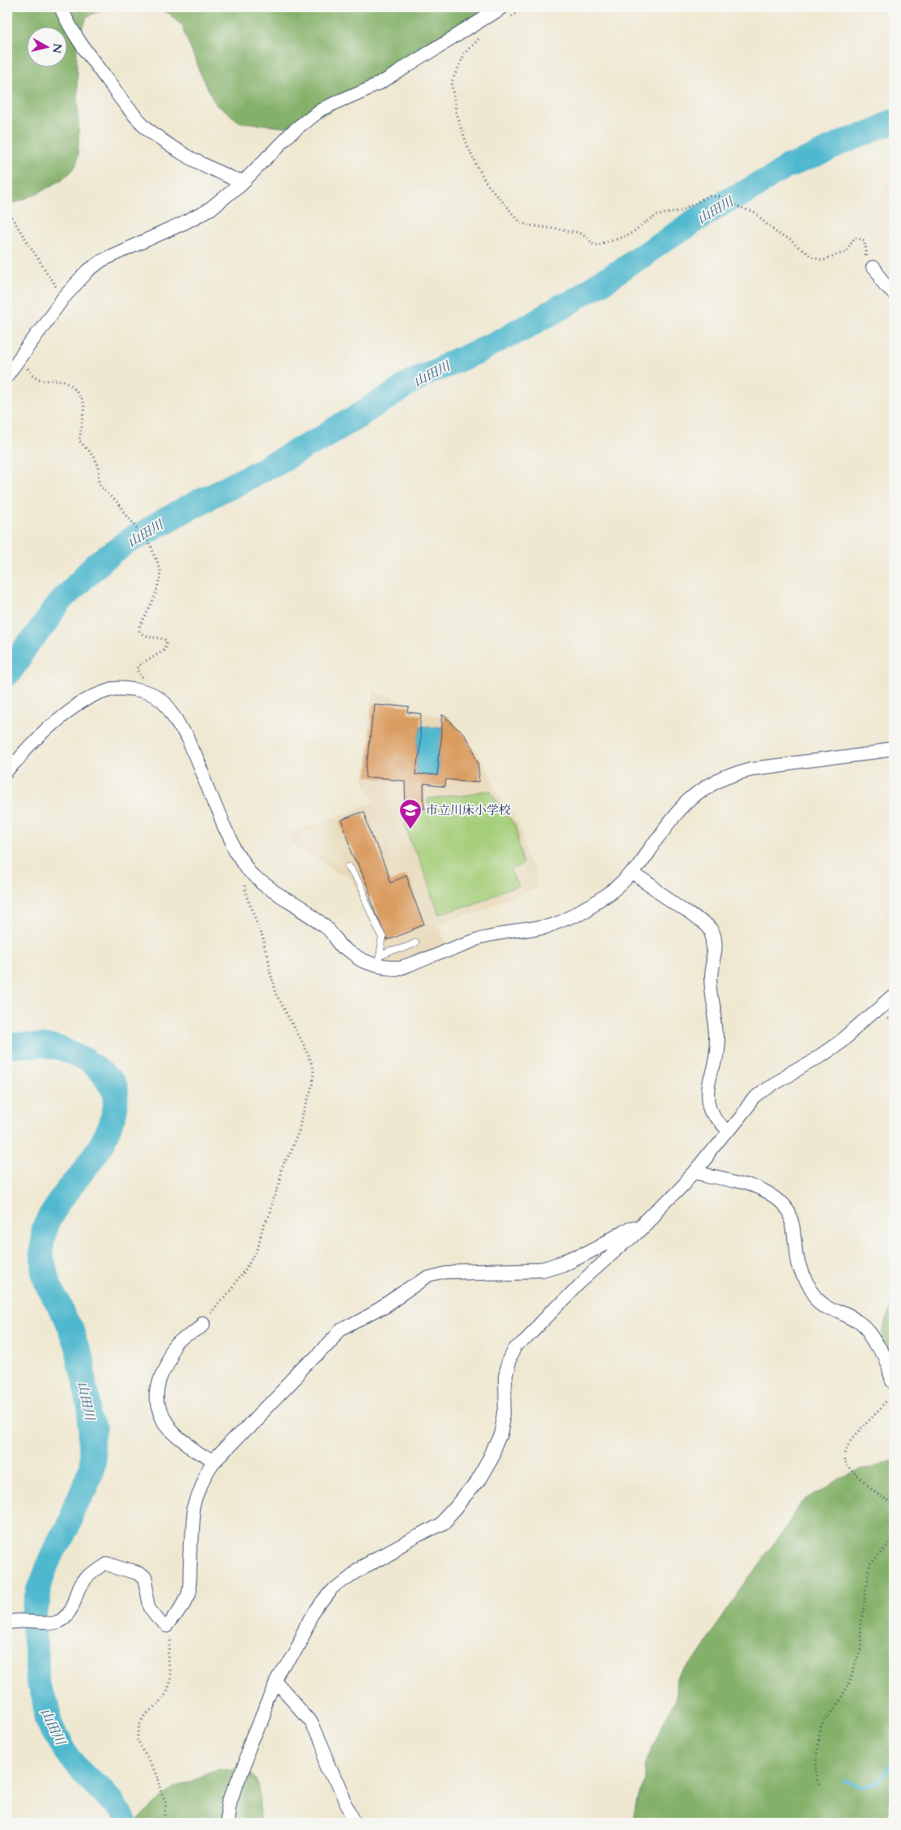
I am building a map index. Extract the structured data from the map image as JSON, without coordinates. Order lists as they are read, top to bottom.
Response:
{
  "water": ["山田川"],
  "places": {
    "school or university": ["市立川床小学校"]
  },
  "north": "right"
}
